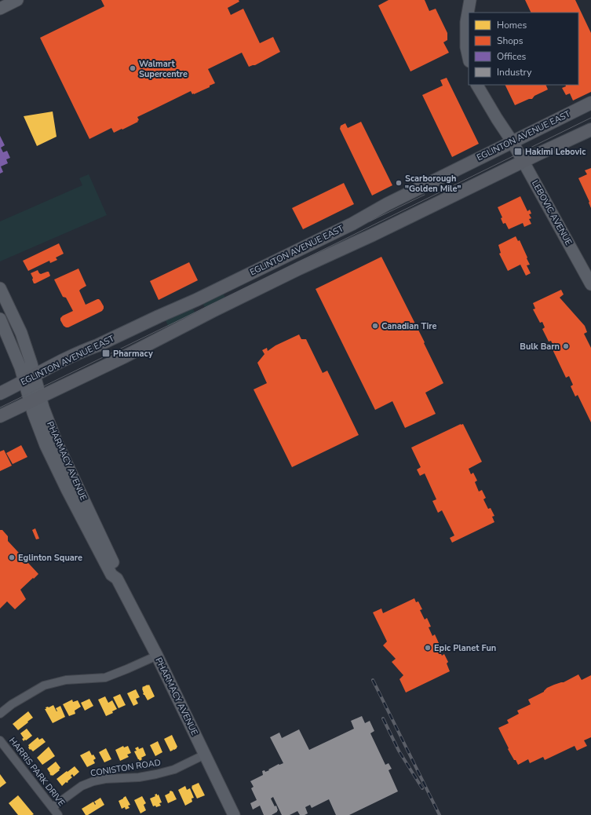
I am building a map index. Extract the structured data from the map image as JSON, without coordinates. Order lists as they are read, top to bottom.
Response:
{
  "streets": {
    "main road": ["EGLINTON AVENUE EAST"],
    "street": [
      "LEBOVIC AVENUE",
      "PHARMACY AVENUE",
      "CONISTON ROAD",
      "HARRIS PARK DRIVE"
    ]
  },
  "crossings": [
    ["EGLINTON AVENUE EAST", "LEBOVIC AVENUE"],
    ["EGLINTON AVENUE EAST", "PHARMACY AVENUE"],
    ["PHARMACY AVENUE", "CONISTON ROAD"],
    ["CONISTON ROAD", "HARRIS PARK DRIVE"]
  ],
  "places": {
    "other": [
      "Walmart Supercentre",
      "Scarborough \"Golden Mile\"",
      "Canadian Tire",
      "Bulk Barn",
      "Eglinton Square",
      "Epic Planet Fun"
    ],
    "transit": ["Hakimi Lebovic", "Pharmacy"]
  },
  "legend": [
    "Homes",
    "Shops",
    "Offices",
    "Industry"
  ]
}
